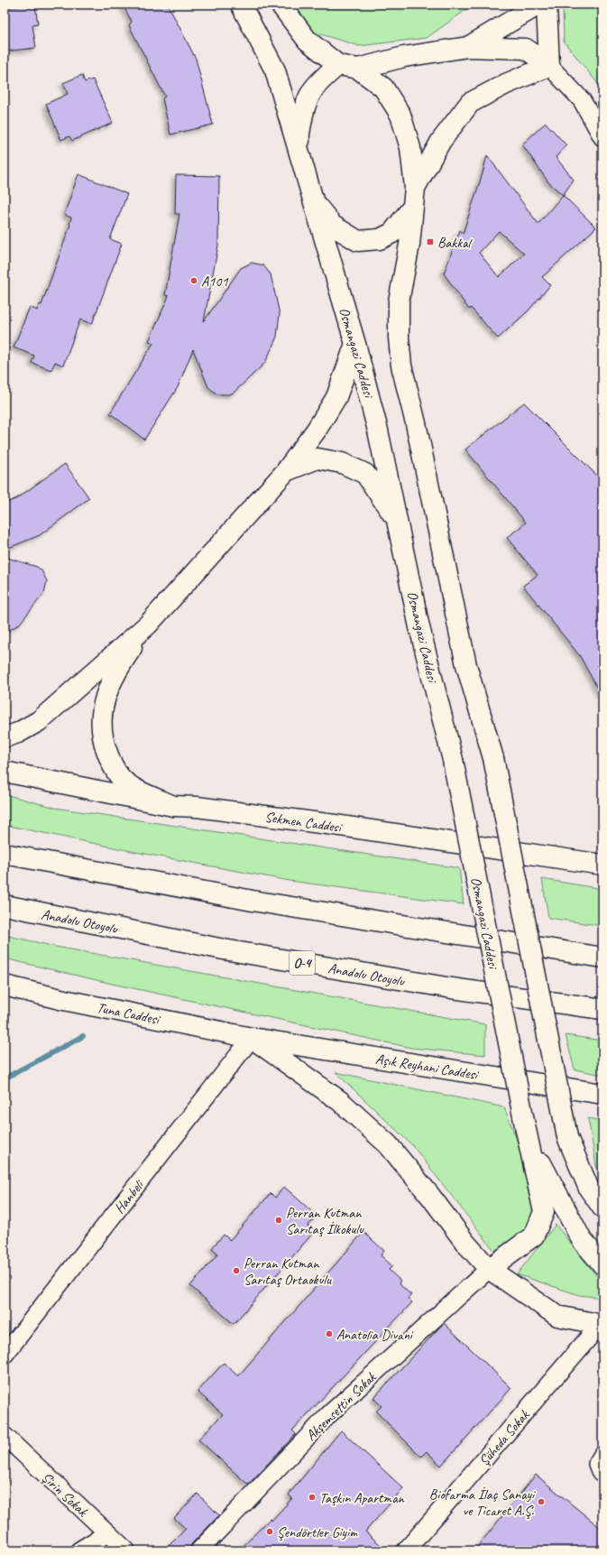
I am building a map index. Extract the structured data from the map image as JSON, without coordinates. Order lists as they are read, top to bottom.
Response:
{
  "streets": {
    "main road": [
      "Osmangazi Caddesi",
      "Sekmen Caddesi",
      "Anadolu Otoyolu",
      "O-4",
      "Tuna Caddesi",
      "Aşık Reyhani Caddesi"
    ],
    "street": [
      "Hanbeli",
      "Akşemsettin Sokak",
      "Şüheda Sokak",
      "Şirin Sokak"
    ]
  },
  "crossings": [
    ["Tuna Caddesi", "Aşık Reyhani Caddesi"],
    ["Tuna Caddesi", "Hanbeli"],
    ["Aşık Reyhani Caddesi", "Hanbeli"]
  ],
  "places": {
    "transit": ["Bakkal"],
    "other": [
      "A101",
      "Perran Kutman Sarıtaş İlkokulu",
      "Perran Kutman Sarıtaş Ortaokulu",
      "Anatolia Divani",
      "Taşkın Apartman",
      "Biofarma İlaç Sanayi ve Ticaret A.Ş.",
      "Şendörtler Giyim"
    ]
  }
}
